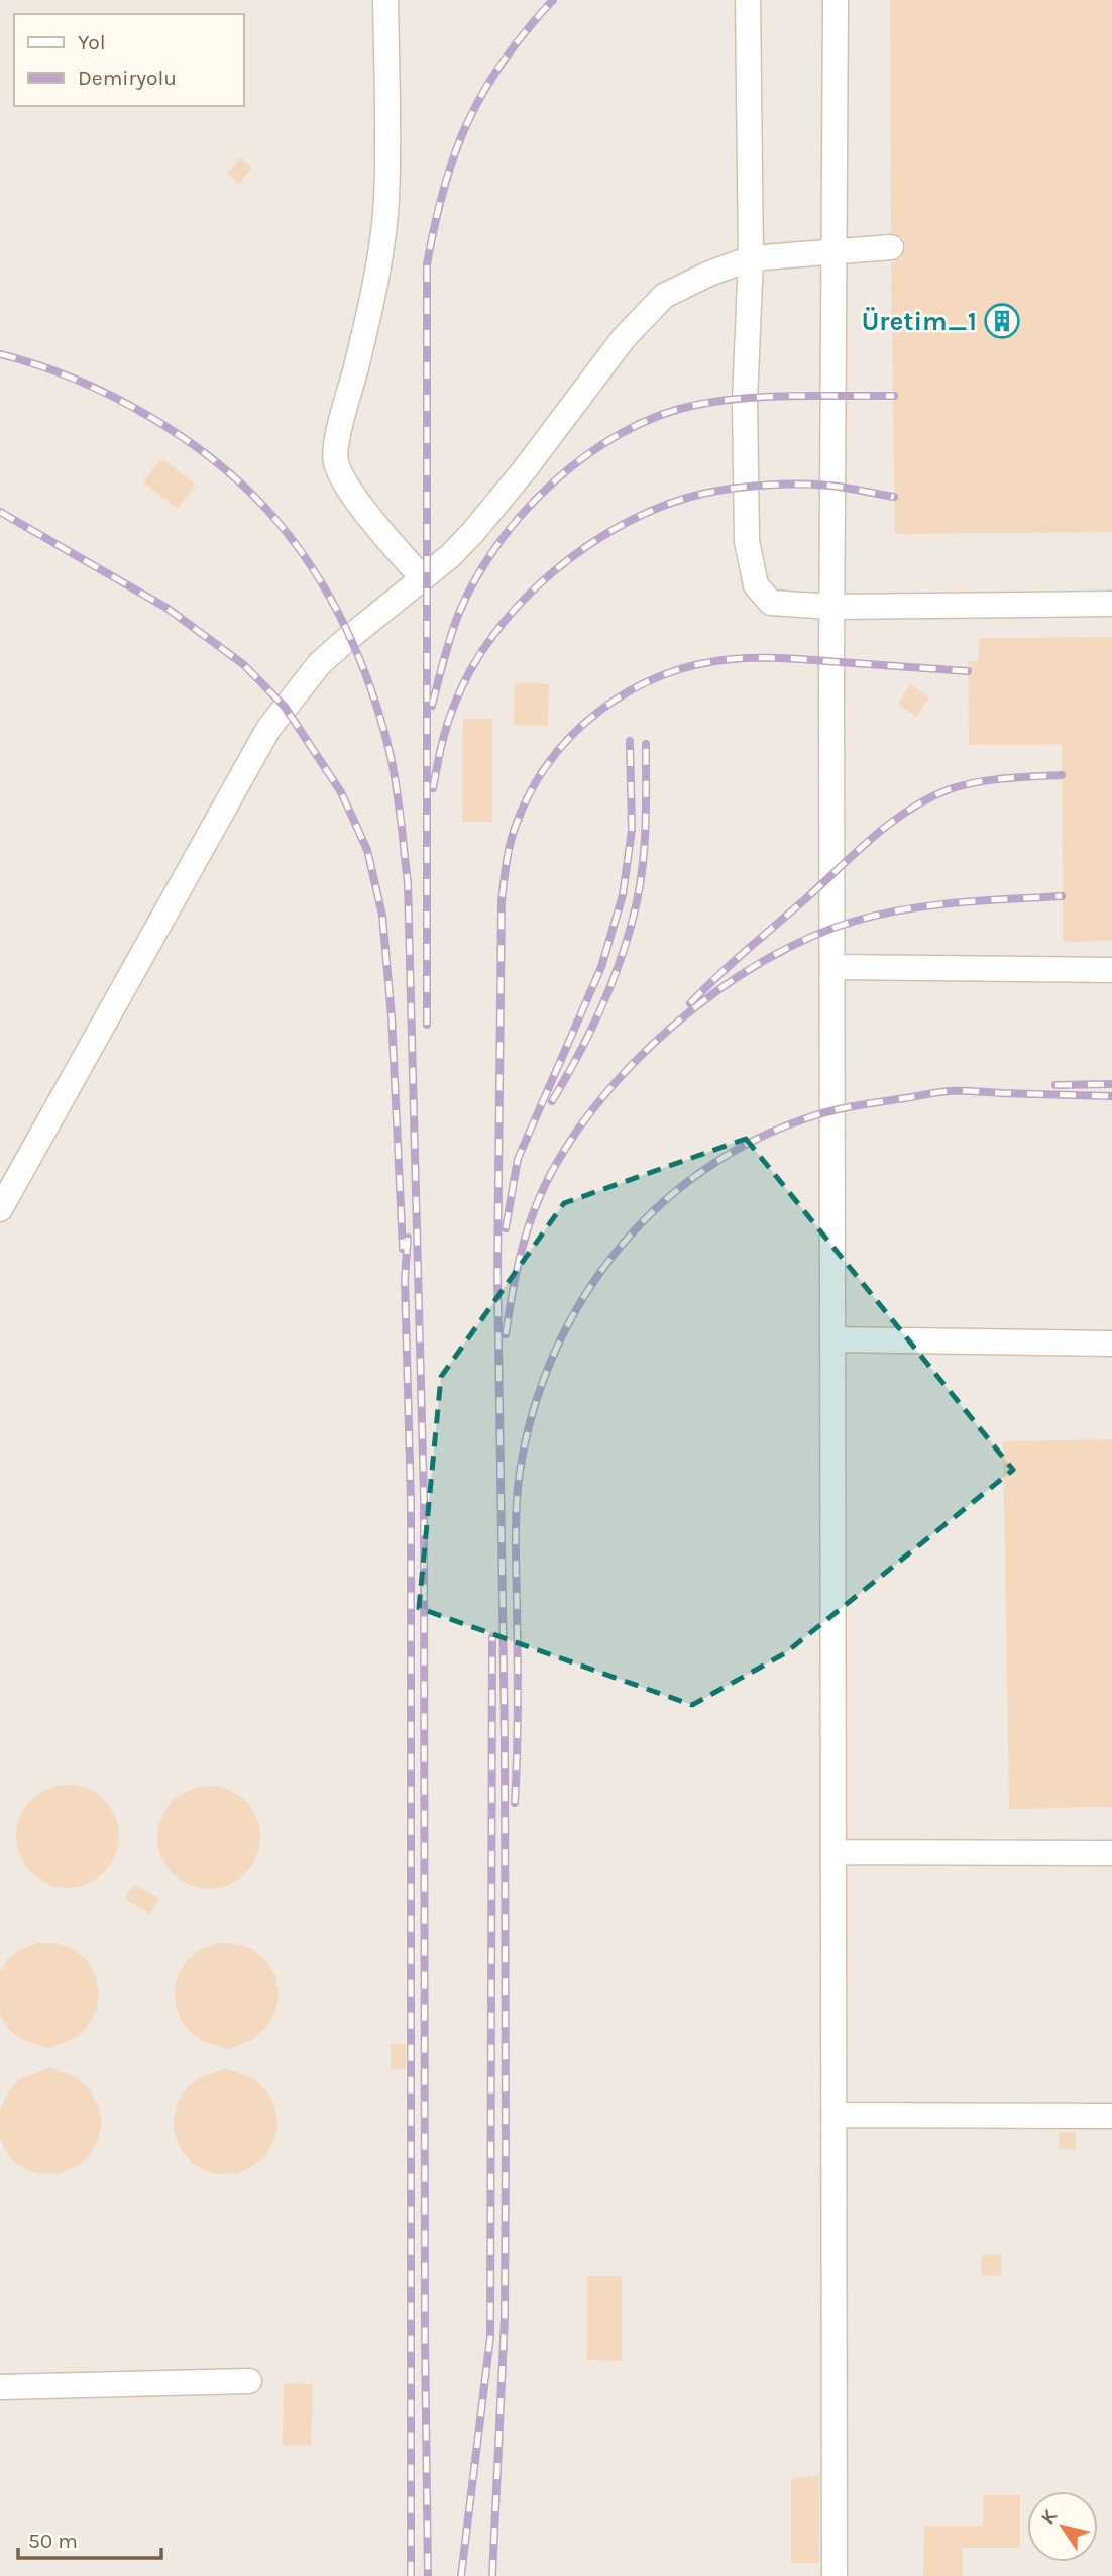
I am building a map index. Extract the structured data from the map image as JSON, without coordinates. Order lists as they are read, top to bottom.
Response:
{
  "places": {
    "building": ["Üretim_1"]
  },
  "legend": ["Yol", "Demiryolu"],
  "scale_bar": "50 m",
  "north": "top left"
}
